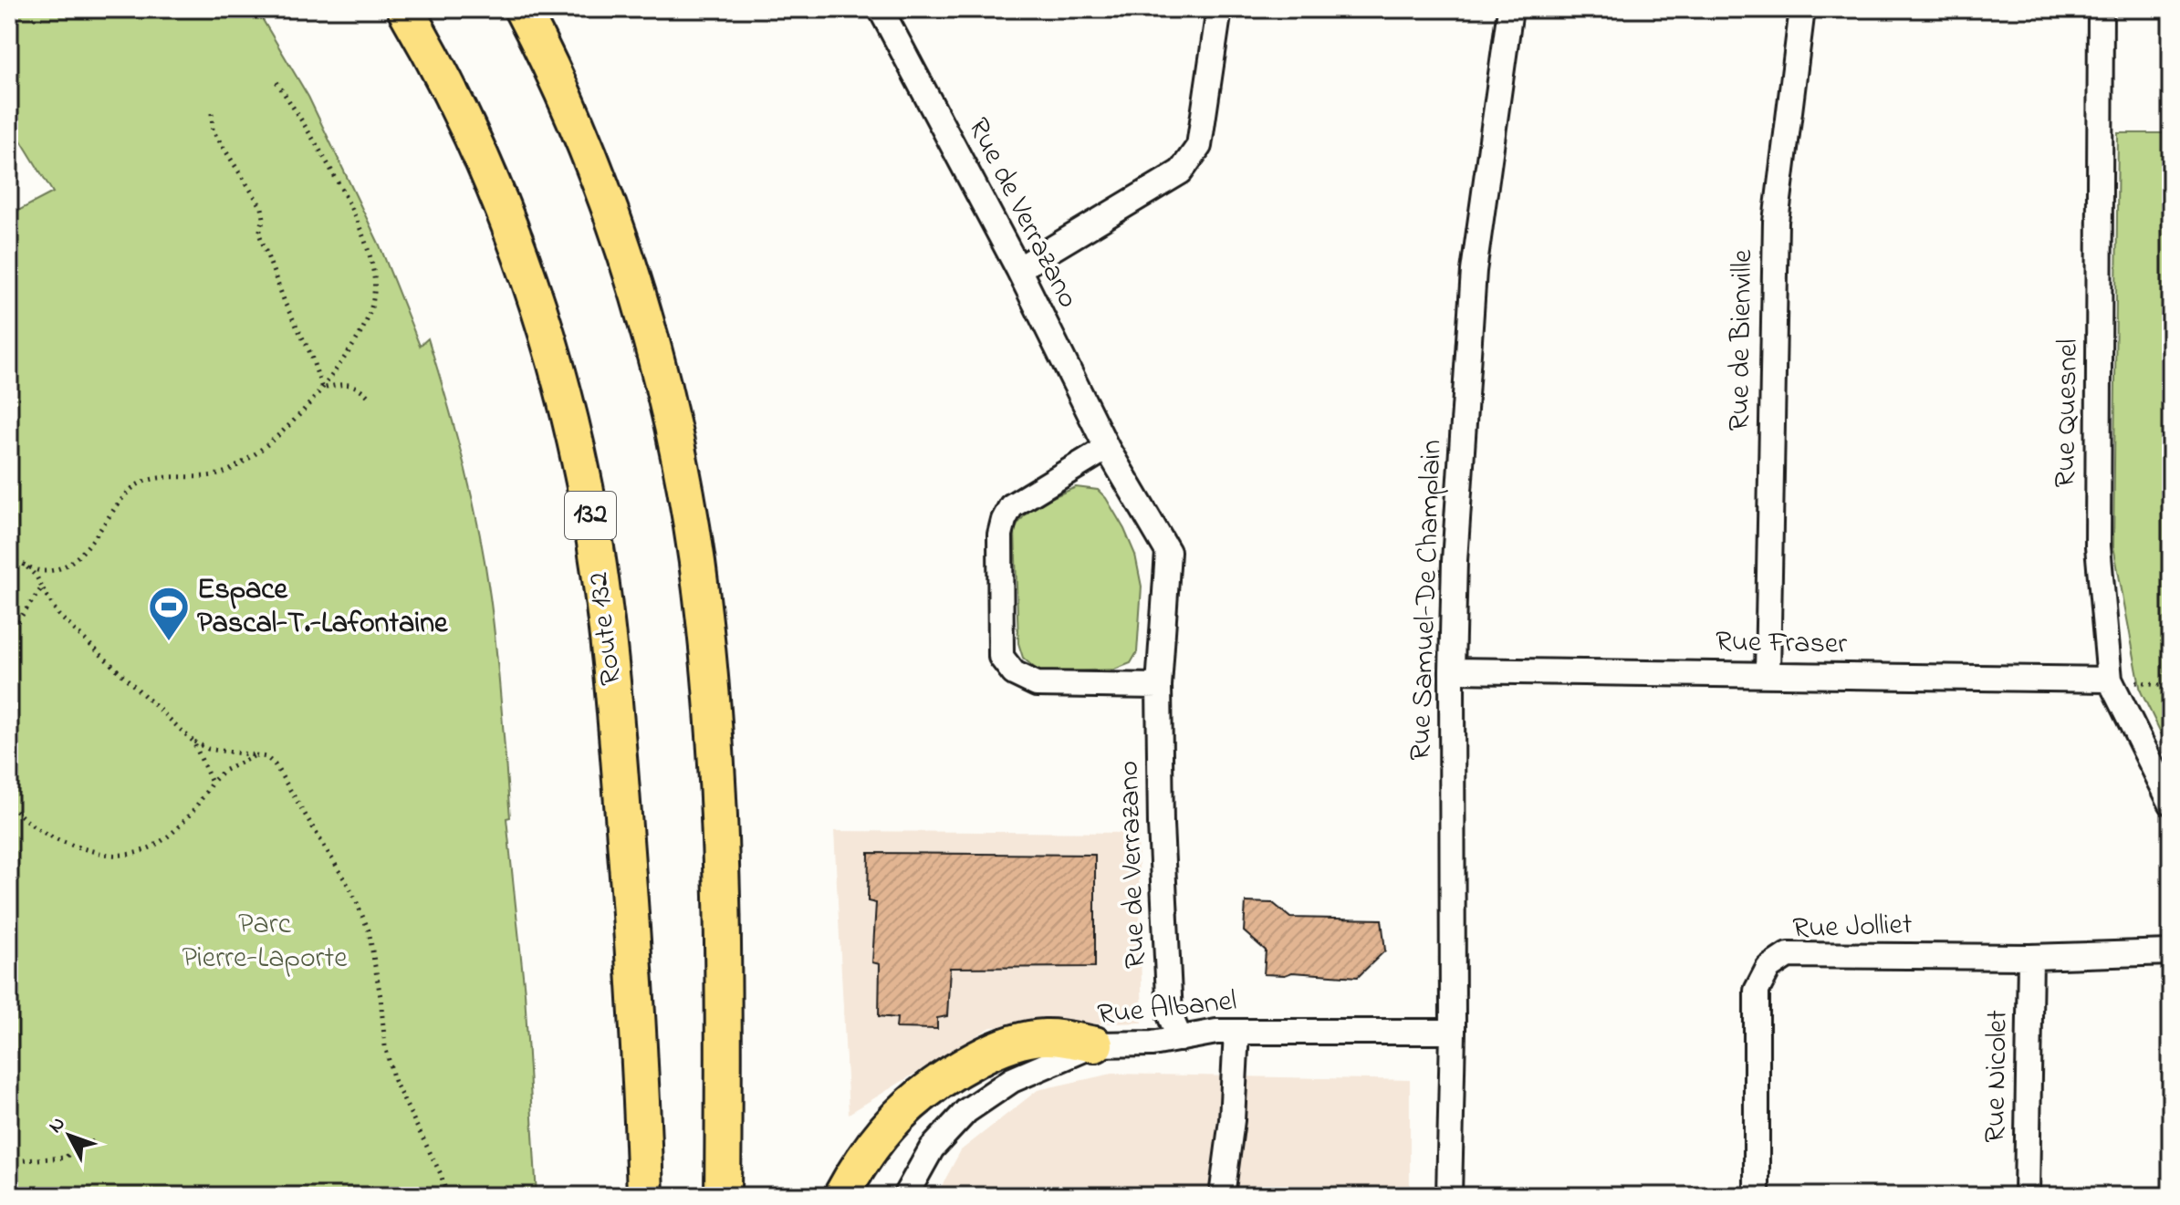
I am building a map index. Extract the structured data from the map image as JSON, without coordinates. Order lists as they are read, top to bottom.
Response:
{
  "streets": {
    "highway": ["132", "Route 132"],
    "street": [
      "Rue de Verrazano",
      "Rue de Bienville",
      "Rue Quesnel",
      "Rue Samuel-De Champlain",
      "Rue Fraser",
      "Rue Jolliet",
      "Rue Albanel",
      "Rue Nicolet"
    ]
  },
  "crossings": [
    ["Rue de Verrazano", "Rue Albanel"],
    ["Rue de Bienville", "Rue Fraser"],
    ["Rue Quesnel", "Rue Fraser"],
    ["Rue Samuel-De Champlain", "Rue Fraser"],
    ["Rue Samuel-De Champlain", "Rue Albanel"],
    ["Rue Jolliet", "Rue Nicolet"]
  ],
  "parks": ["Parc Pierre-Laporte"],
  "places": {
    "sports": ["Espace Pascal-T.-Lafontaine"]
  },
  "north": "top left"
}
